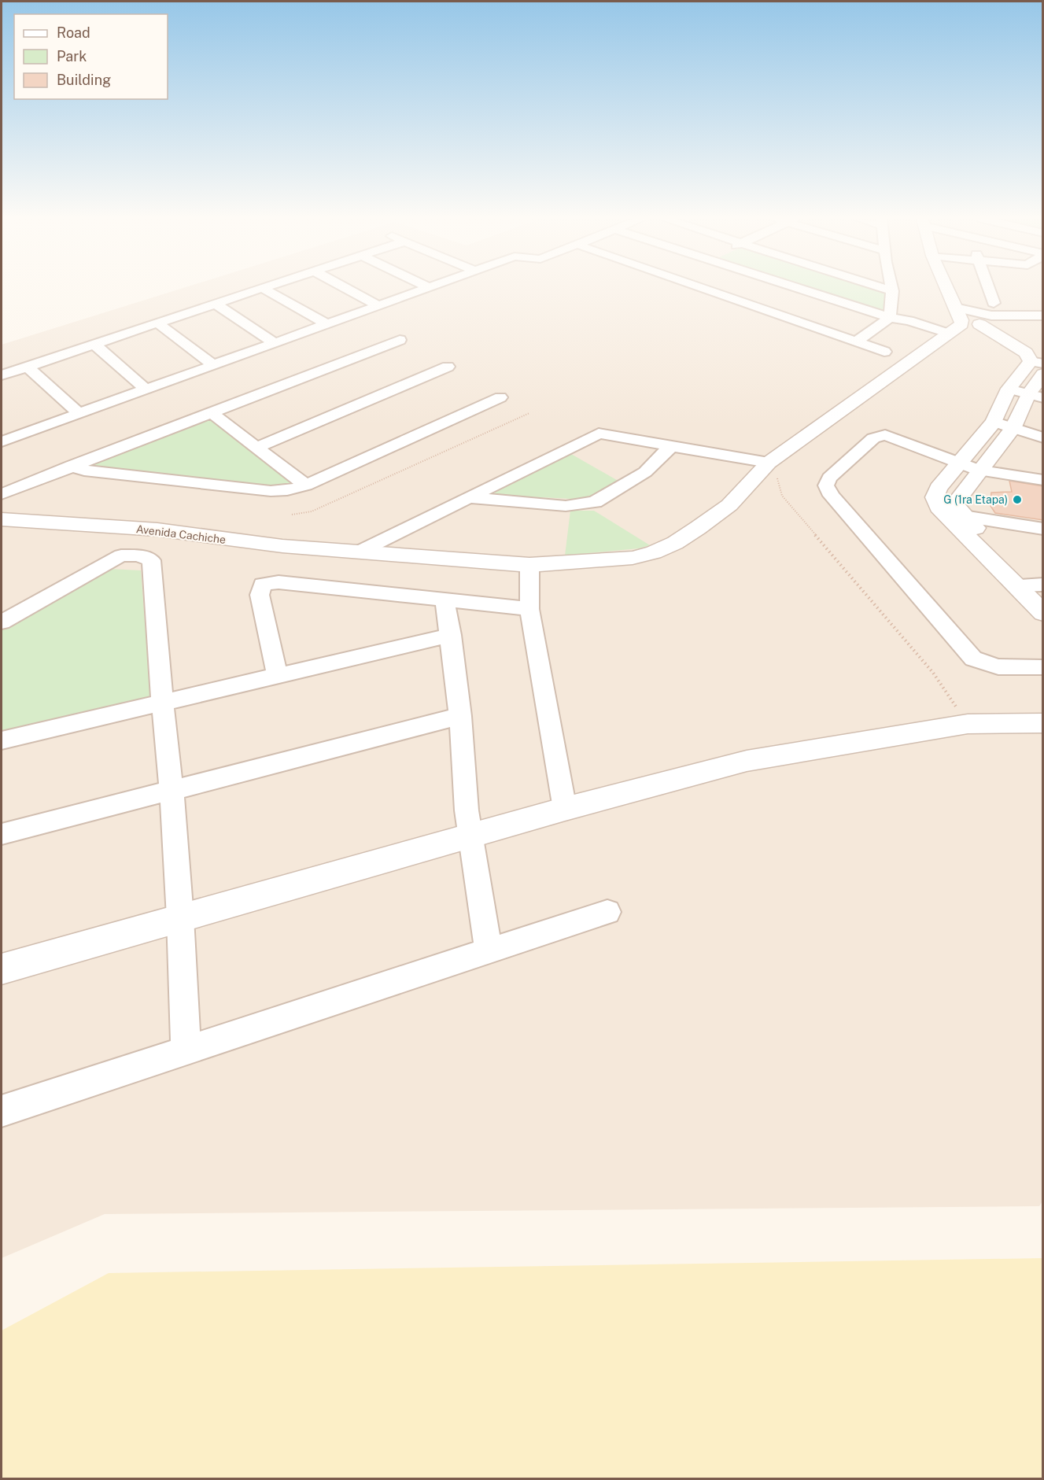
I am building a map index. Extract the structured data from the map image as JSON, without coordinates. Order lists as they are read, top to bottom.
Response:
{
  "streets": {
    "street": ["Avenida Cachiche"]
  },
  "places": ["G (1ra Etapa)"],
  "legend": ["Road", "Park", "Building"]
}
